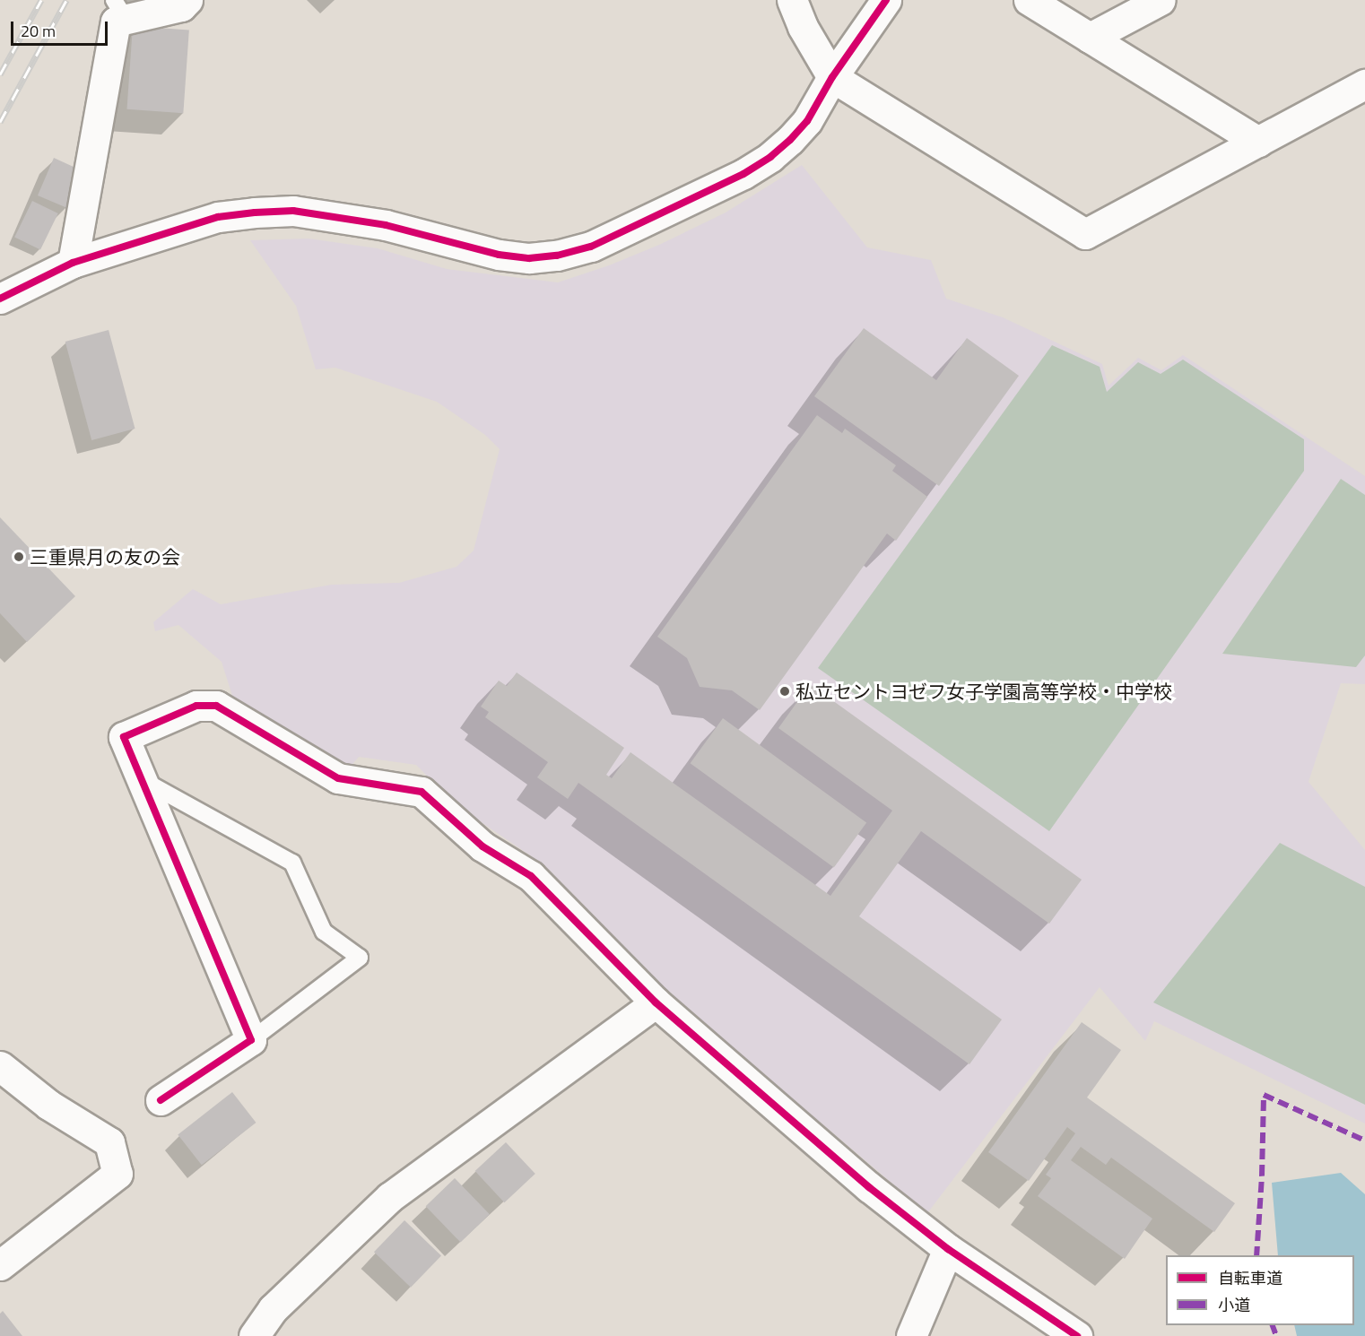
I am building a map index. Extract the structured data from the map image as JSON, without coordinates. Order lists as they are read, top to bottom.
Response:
{
  "places": ["三重県月の友の会", "私立セントヨゼフ女子学園高等学校・中学校"],
  "legend": ["自転車道", "小道"],
  "scale_bar": "20 m"
}
